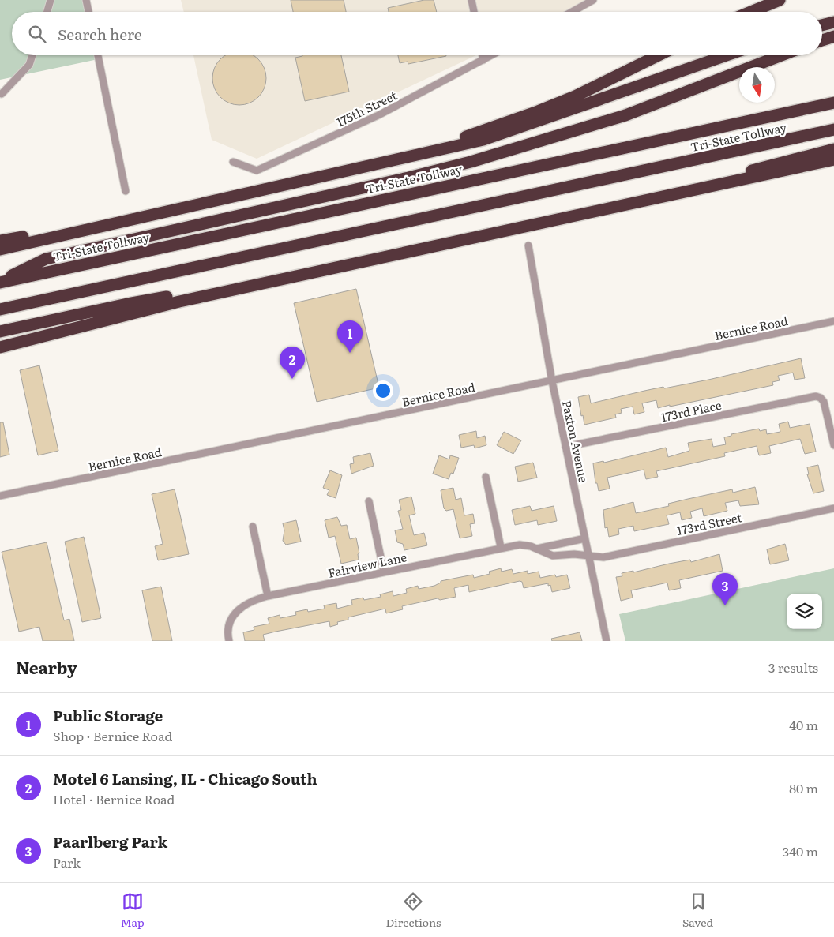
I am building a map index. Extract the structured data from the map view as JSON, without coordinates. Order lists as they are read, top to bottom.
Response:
{
  "streets": {
    "highway": ["Tri-State Tollway"],
    "street": [
      "175th Street",
      "Bernice Road",
      "173rd Place",
      "Paxton Avenue",
      "173rd Street",
      "Fairview Lane"
    ]
  },
  "crossings": [
    ["Bernice Road", "Paxton Avenue"],
    ["173rd Place", "Paxton Avenue"],
    ["Paxton Avenue", "173rd Street"],
    ["Paxton Avenue", "Fairview Lane"],
    ["173rd Street", "Fairview Lane"]
  ],
  "north": "bottom",
  "page": {
    "search": "Search here",
    "pins": ["1", "2", "3"],
    "heading": ["Nearby", "3 results"],
    "list": [
      {
        "mark": "1",
        "name": "Public Storage",
        "note": "Shop · Bernice Road",
        "value": "40 m"
      },
      {
        "mark": "2",
        "name": "Motel 6 Lansing, IL - Chicago South",
        "note": "Hotel · Bernice Road",
        "value": "80 m"
      },
      {
        "mark": "3",
        "name": "Paarlberg Park",
        "note": "Park",
        "value": "340 m"
      }
    ],
    "nav": ["Map", "Directions", "Saved"]
  }
}
